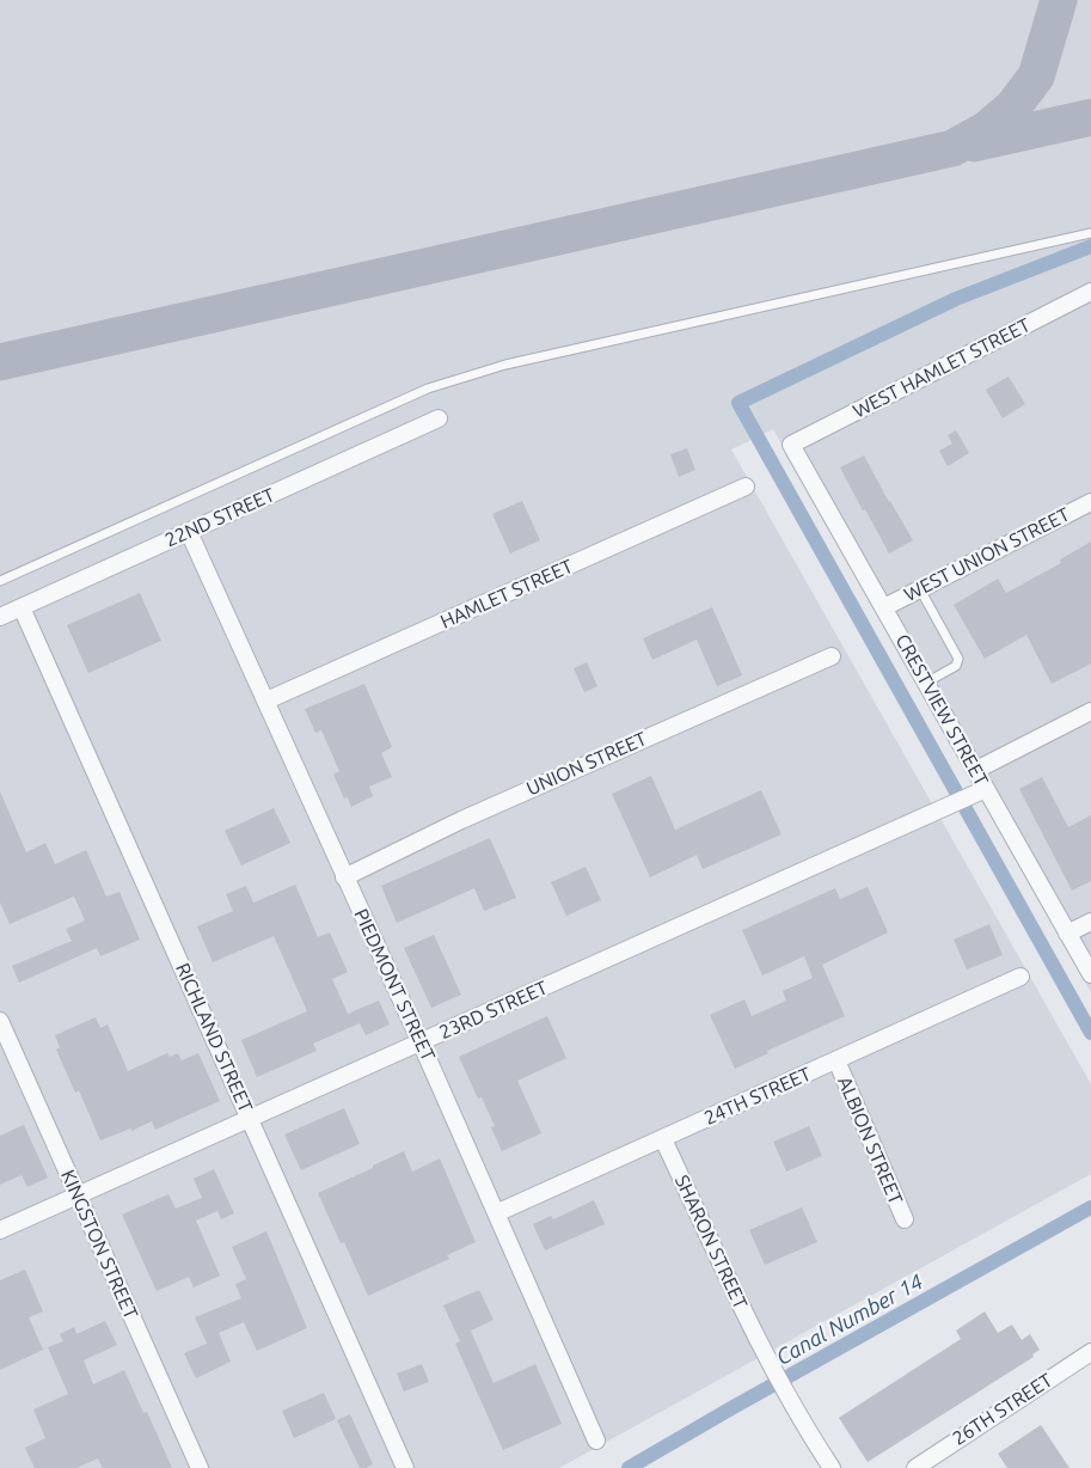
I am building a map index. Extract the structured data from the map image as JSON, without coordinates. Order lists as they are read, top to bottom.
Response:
{
  "streets": {
    "street": [
      "WEST HAMLET STREET",
      "22ND STREET",
      "WEST UNION STREET",
      "HAMLET STREET",
      "CRESTVIEW STREET",
      "UNION STREET",
      "PIEDMONT STREET",
      "23RD STREET",
      "RICHLAND STREET",
      "24TH STREET",
      "ALBION STREET",
      "SHARON STREET",
      "KINGSTON STREET",
      "26TH STREET"
    ]
  },
  "crossings": [
    ["WEST HAMLET STREET", "CRESTVIEW STREET"],
    ["22ND STREET", "PIEDMONT STREET"],
    ["22ND STREET", "RICHLAND STREET"],
    ["WEST UNION STREET", "CRESTVIEW STREET"],
    ["HAMLET STREET", "PIEDMONT STREET"],
    ["CRESTVIEW STREET", "23RD STREET"],
    ["UNION STREET", "PIEDMONT STREET"],
    ["PIEDMONT STREET", "23RD STREET"],
    ["PIEDMONT STREET", "24TH STREET"],
    ["23RD STREET", "RICHLAND STREET"],
    ["23RD STREET", "KINGSTON STREET"],
    ["24TH STREET", "ALBION STREET"],
    ["24TH STREET", "SHARON STREET"]
  ],
  "water": ["Canal Number 14"]
}
